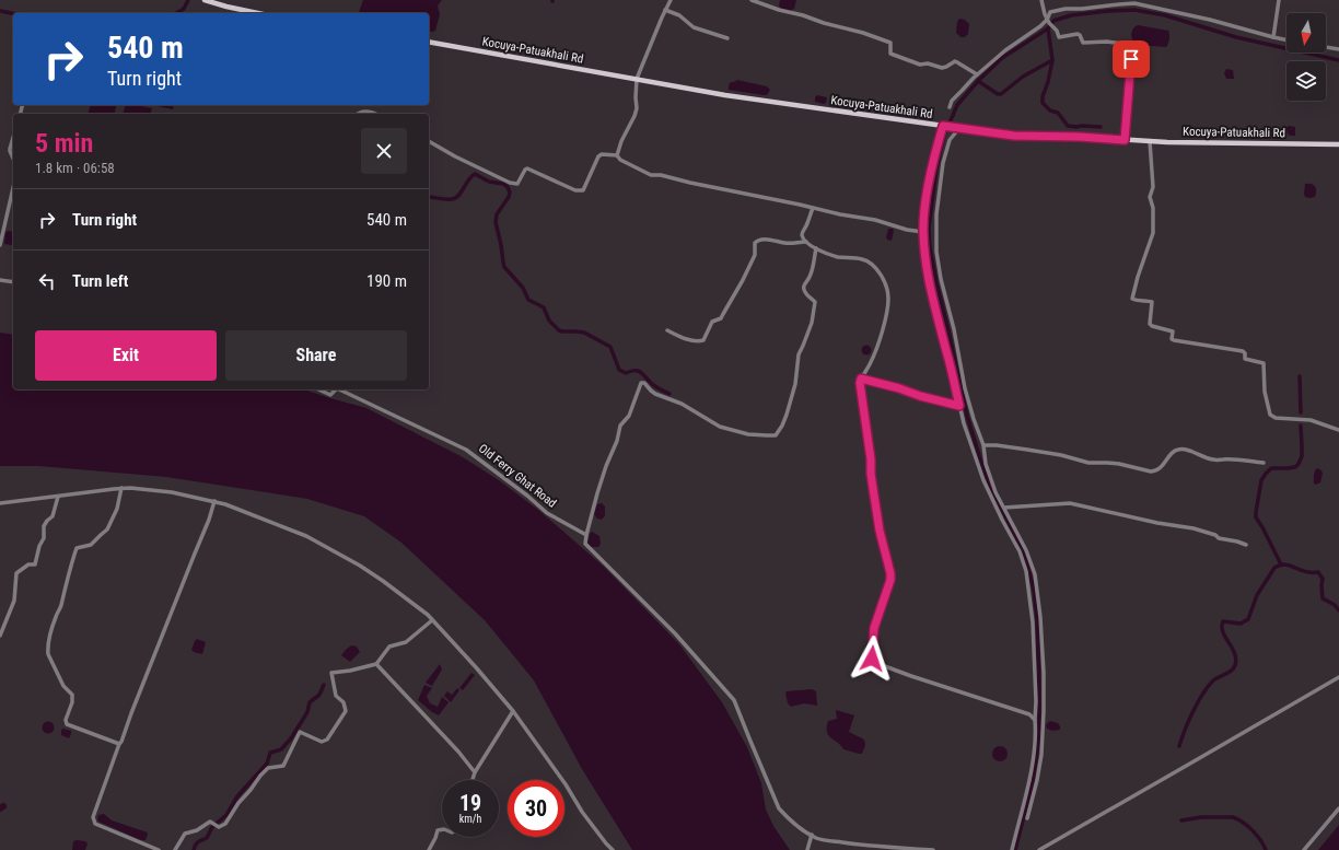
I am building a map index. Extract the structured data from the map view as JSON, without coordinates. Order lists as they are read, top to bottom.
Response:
{
  "streets": {
    "main road": ["Kocuya-Patuakhali Rd"],
    "street": ["Old Ferry Ghat Road"]
  },
  "north": "bottom",
  "page": {
    "turn": ["540 m", "Turn right"],
    "heading": ["5 min", "1.8 km · 06:58"],
    "list": [
      {
        "name": "Turn right",
        "value": "540 m"
      },
      {
        "name": "Turn left",
        "value": "190 m"
      }
    ],
    "buttons": ["Exit", "Share"],
    "speed": "19 km/h",
    "limit": "30"
  }
}
